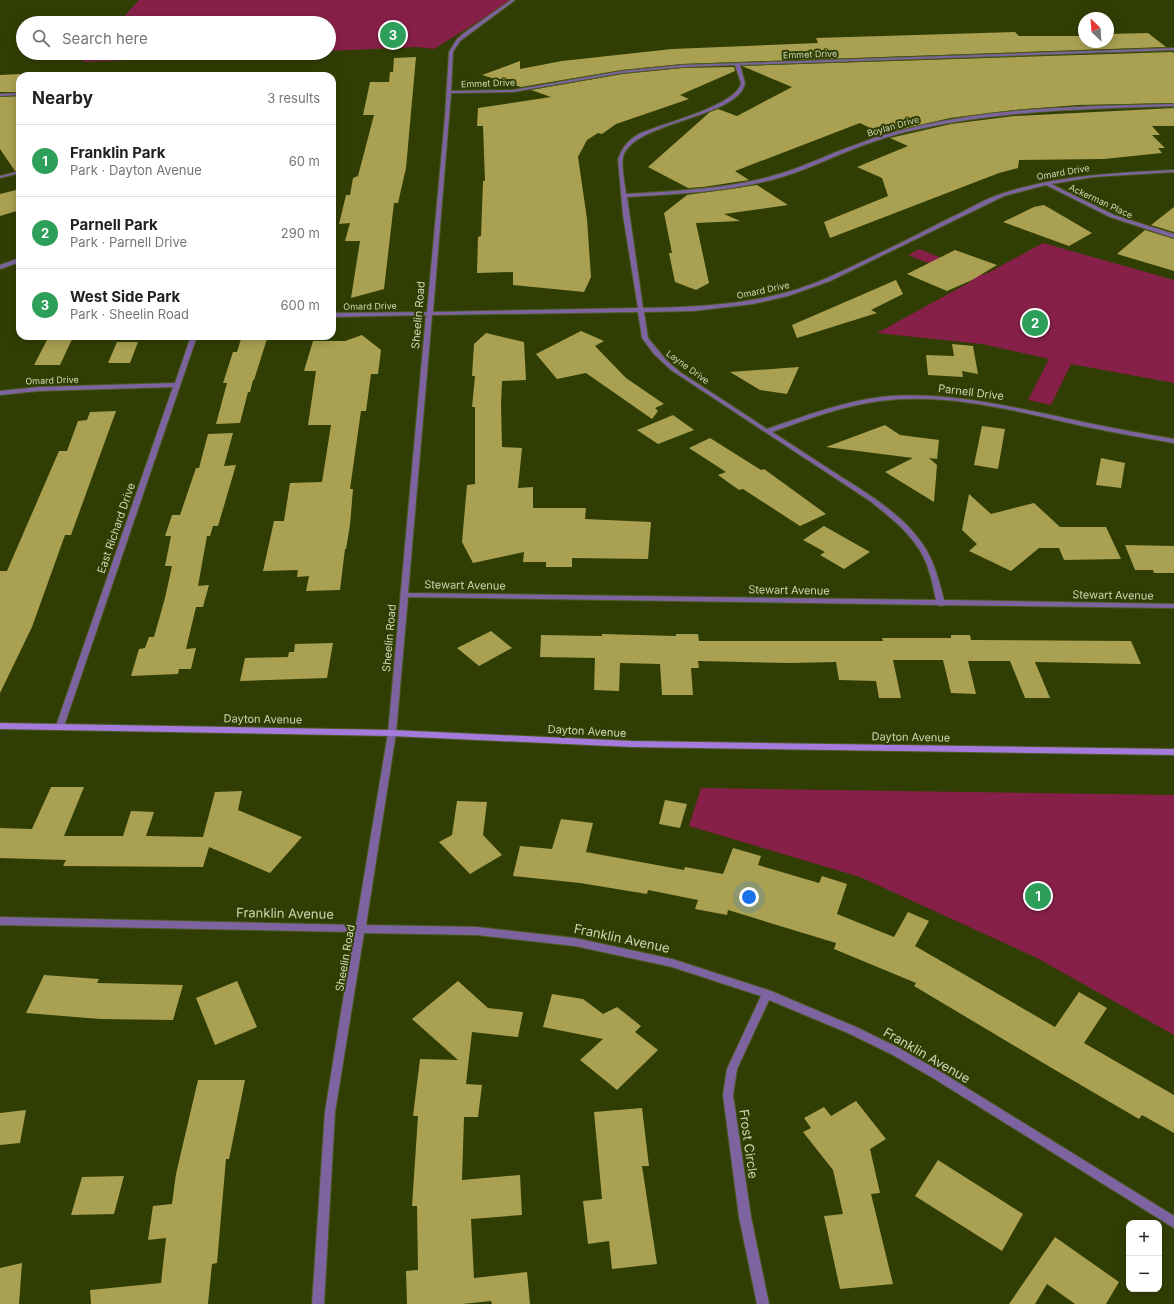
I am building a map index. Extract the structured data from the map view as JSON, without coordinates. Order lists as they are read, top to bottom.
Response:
{
  "streets": {
    "main road": ["Dayton Avenue"],
    "street": [
      "Emmet Drive",
      "Boylan Drive",
      "Omard Drive",
      "Ackerman Place",
      "Sheelin Road",
      "Layne Drive",
      "Parnell Drive",
      "East Richard Drive",
      "Stewart Avenue",
      "Franklin Avenue",
      "Frost Circle"
    ]
  },
  "crossings": [
    ["Emmet Drive", "Sheelin Road"],
    ["Emmet Drive", "Layne Drive"],
    ["Boylan Drive", "Layne Drive"],
    ["Omard Drive", "Ackerman Place"],
    ["Omard Drive", "Sheelin Road"],
    ["Omard Drive", "Layne Drive"],
    ["Omard Drive", "East Richard Drive"],
    ["Sheelin Road", "Stewart Avenue"],
    ["Sheelin Road", "Dayton Avenue"],
    ["Sheelin Road", "Franklin Avenue"],
    ["Layne Drive", "Parnell Drive"],
    ["Layne Drive", "Stewart Avenue"],
    ["East Richard Drive", "Dayton Avenue"],
    ["Franklin Avenue", "Frost Circle"]
  ],
  "north": "top left",
  "page": {
    "search": "Search here",
    "pins": ["3", "2", "1"],
    "heading": ["Nearby", "3 results"],
    "list": [
      {
        "mark": "1",
        "name": "Franklin Park",
        "note": "Park · Dayton Avenue",
        "value": "60 m"
      },
      {
        "mark": "2",
        "name": "Parnell Park",
        "note": "Park · Parnell Drive",
        "value": "290 m"
      },
      {
        "mark": "3",
        "name": "West Side Park",
        "note": "Park · Sheelin Road",
        "value": "600 m"
      }
    ],
    "map_buttons": ["+", "−"]
  }
}
